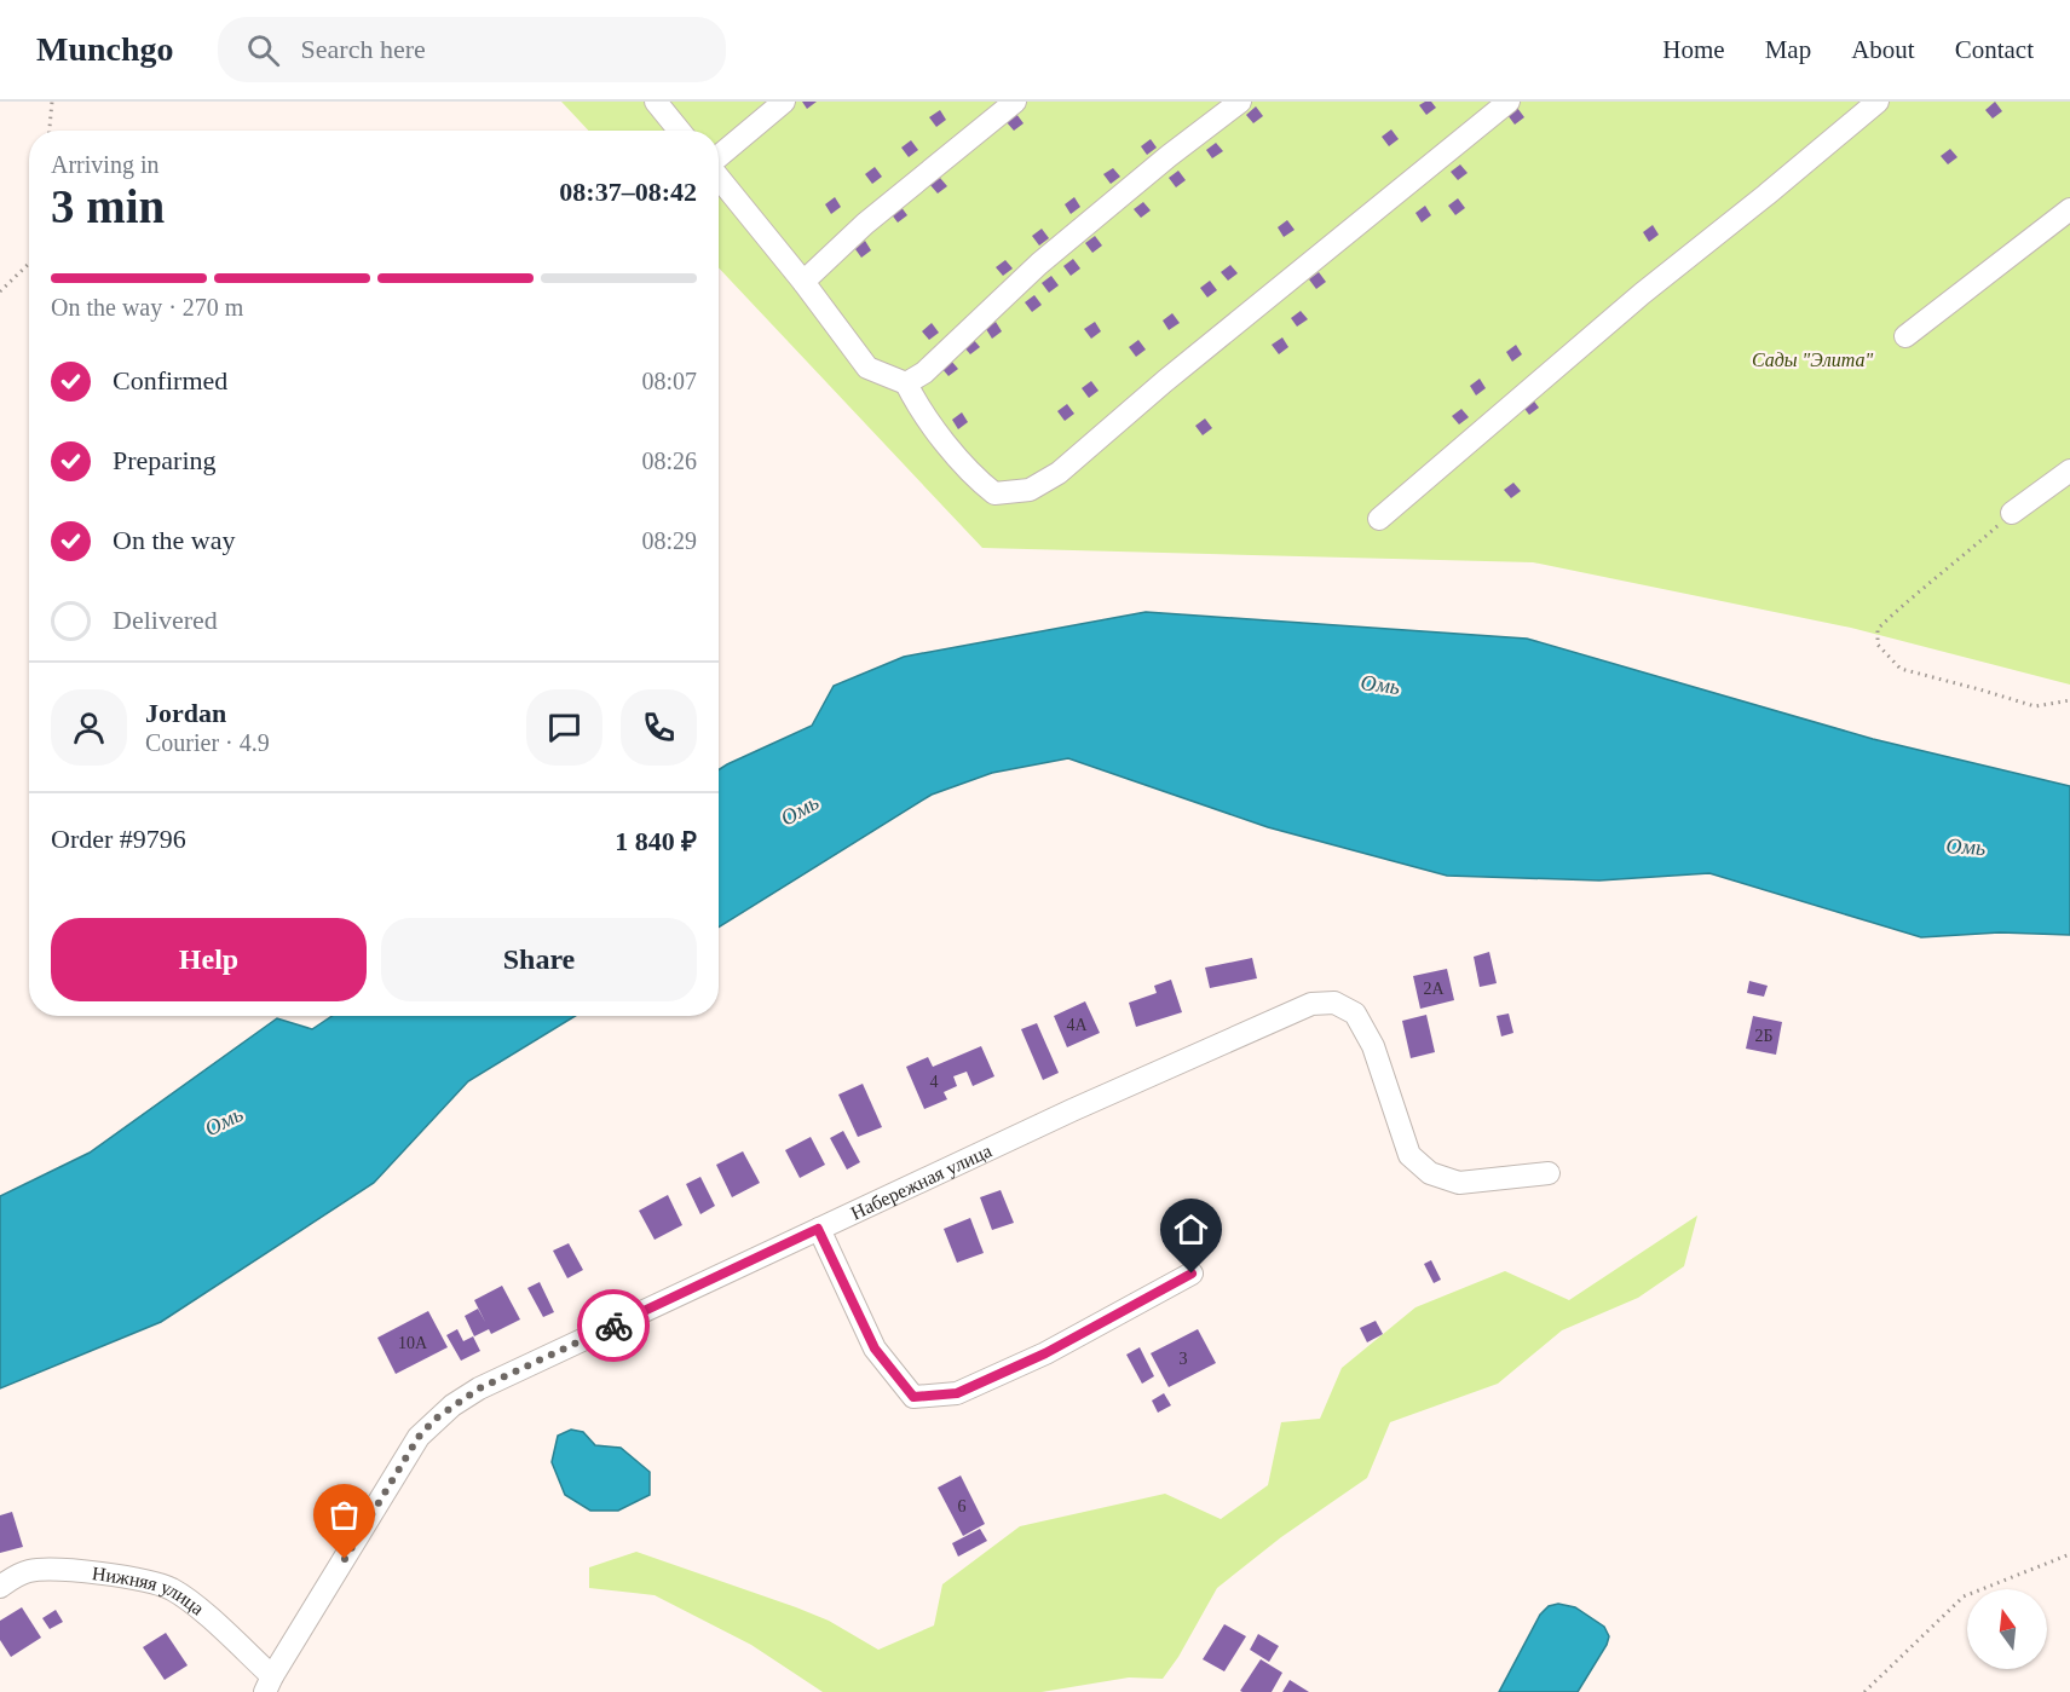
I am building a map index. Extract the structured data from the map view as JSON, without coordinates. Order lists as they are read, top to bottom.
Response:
{
  "streets": {
    "street": ["Набережная улица", "Нижняя улица"]
  },
  "crossings": [
    ["Набережная улица", "Нижняя улица"]
  ],
  "water": ["Омь"],
  "parks": ["Сады \"Элита\""],
  "house_numbers": [
    "2А",
    "4А",
    "2Б",
    "4",
    "10А",
    "3",
    "6"
  ],
  "north": "top",
  "page": {
    "header": "Munchgo",
    "search": "Search here",
    "nav": [
      "Home",
      "Map",
      "About",
      "Contact"
    ],
    "heading": ["3 min", "Arriving in", "08:37–08:42"],
    "panel": [
      "Jordan",
      "Courier · 4.9",
      "Order #9796",
      "1 840 ₽"
    ],
    "bar": "On the way · 270 m",
    "list": [
      ["Confirmed", "08:07"],
      ["Preparing", "08:26"],
      ["On the way", "08:29"],
      "Delivered"
    ],
    "buttons": ["Help", "Share"]
  }
}
